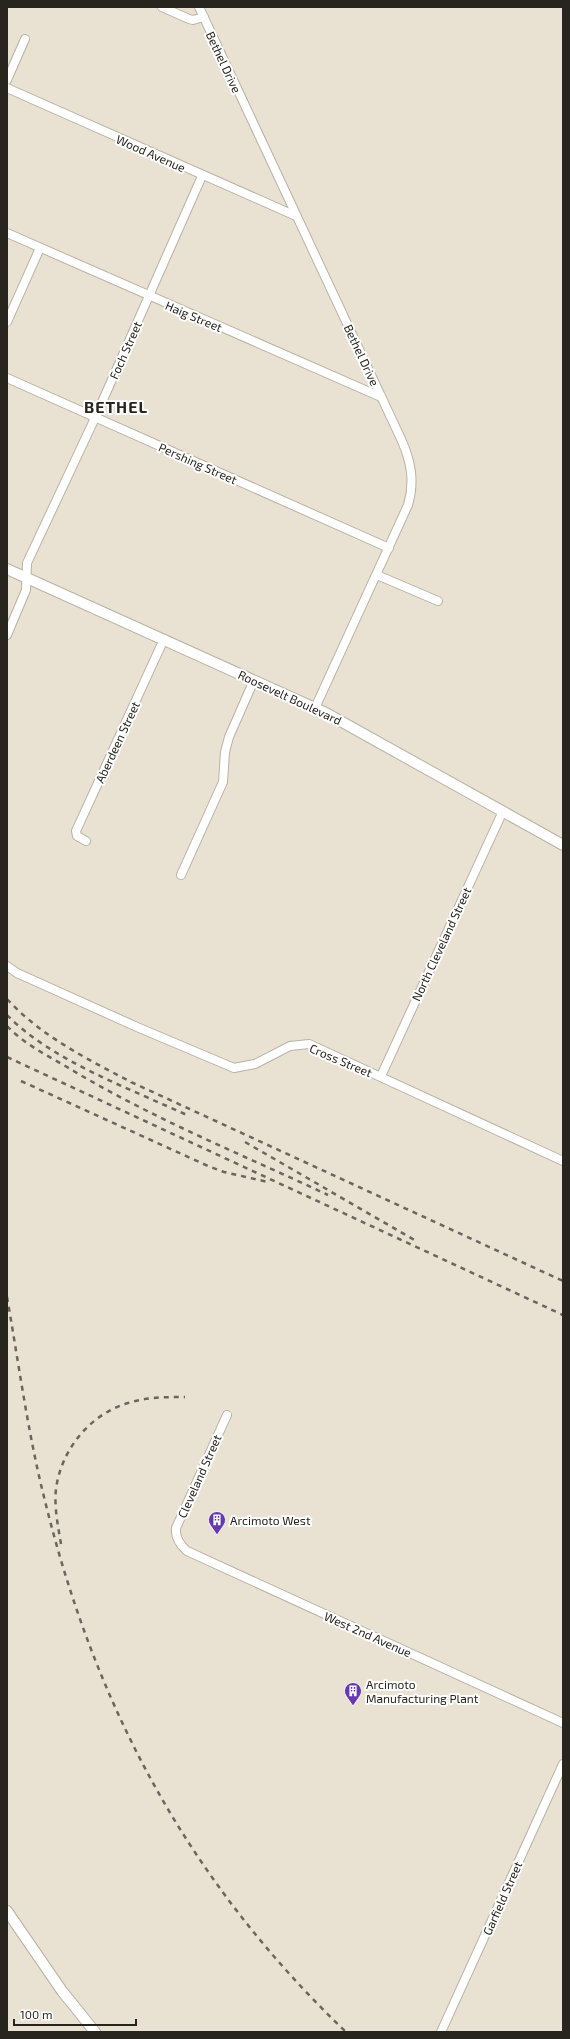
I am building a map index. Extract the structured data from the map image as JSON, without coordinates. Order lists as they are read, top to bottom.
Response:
{
  "streets": {
    "main road": ["Roosevelt Boulevard"],
    "street": [
      "Bethel Drive",
      "Wood Avenue",
      "Haig Street",
      "Foch Street",
      "Pershing Street",
      "Aberdeen Street",
      "North Cleveland Street",
      "Cross Street",
      "Cleveland Street",
      "West 2nd Avenue",
      "Garfield Street"
    ]
  },
  "crossings": [
    ["Bethel Drive", "Wood Avenue"],
    ["Bethel Drive", "Haig Street"],
    ["Bethel Drive", "Pershing Street"],
    ["Bethel Drive", "Roosevelt Boulevard"],
    ["Wood Avenue", "Foch Street"],
    ["Haig Street", "Foch Street"],
    ["Foch Street", "Pershing Street"],
    ["Foch Street", "Roosevelt Boulevard"],
    ["Roosevelt Boulevard", "Aberdeen Street"],
    ["Roosevelt Boulevard", "North Cleveland Street"],
    ["North Cleveland Street", "Cross Street"],
    ["Cleveland Street", "West 2nd Avenue"]
  ],
  "districts": ["BETHEL"],
  "places": {
    "building": ["Arcimoto West", "Arcimoto Manufacturing Plant"]
  },
  "scale_bar": "100 m"
}
